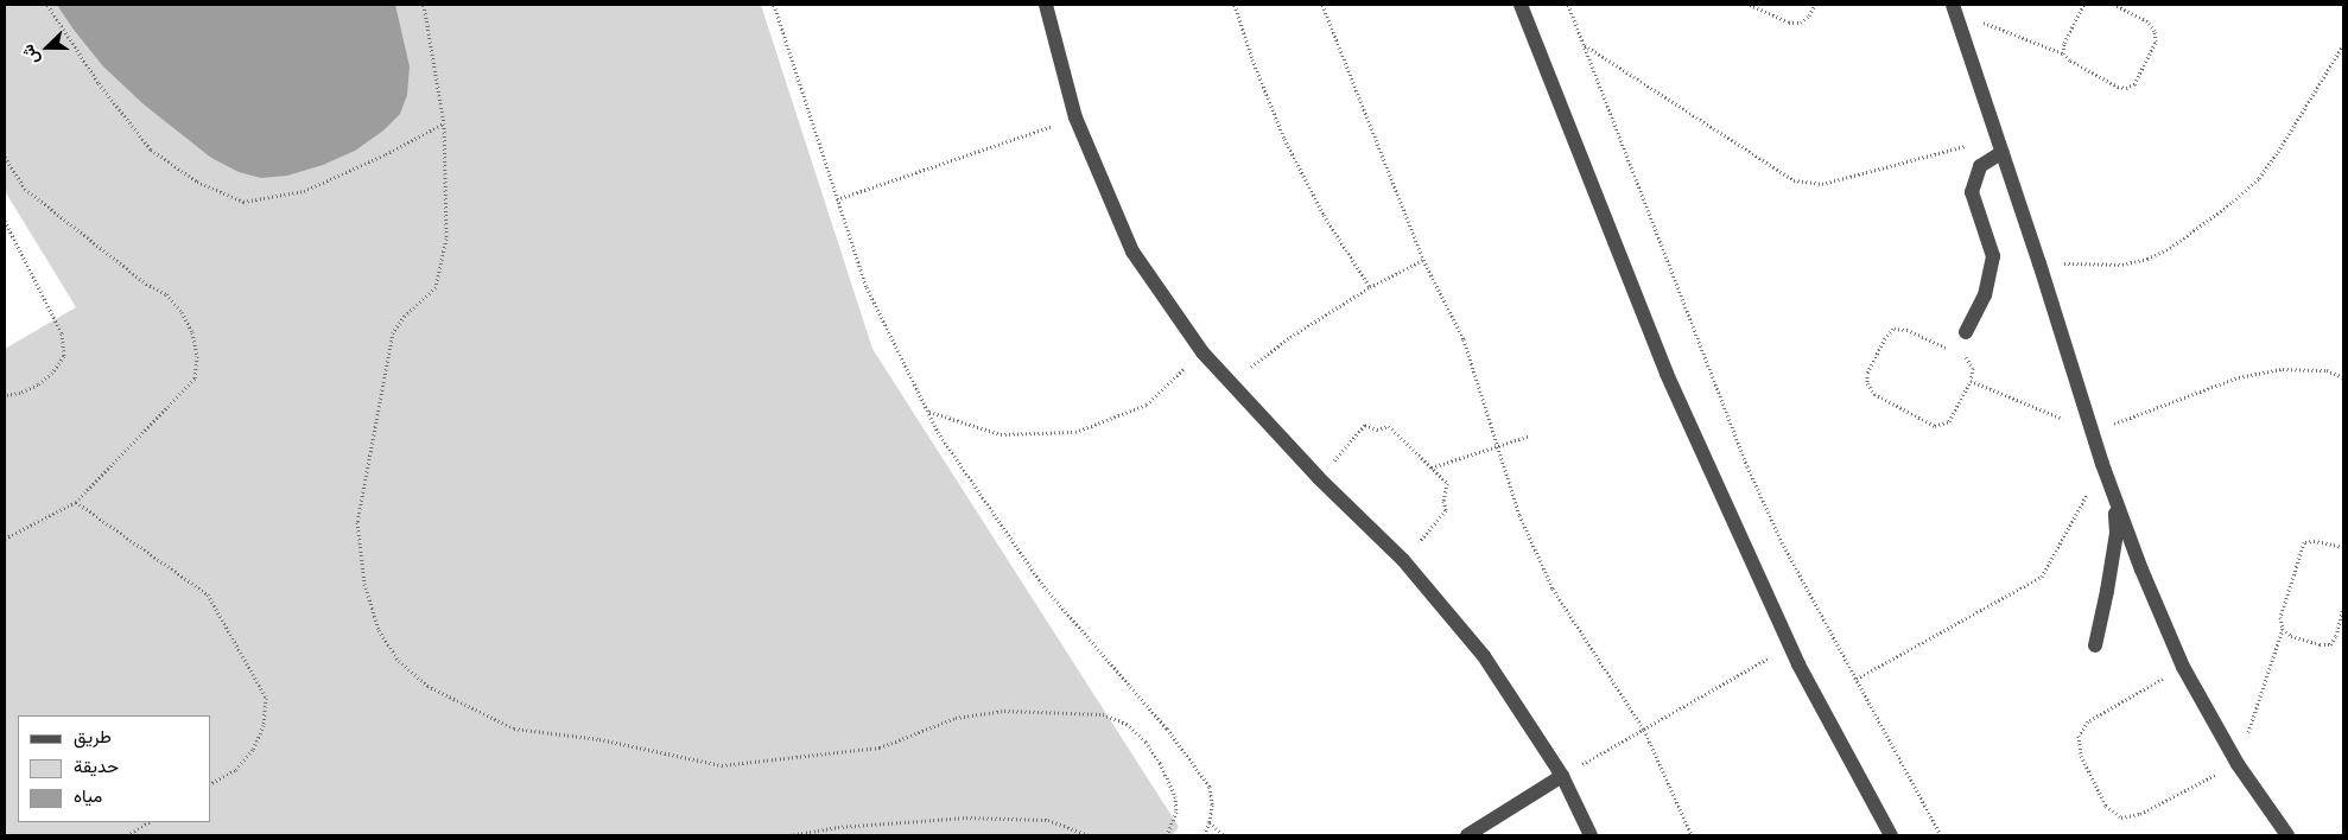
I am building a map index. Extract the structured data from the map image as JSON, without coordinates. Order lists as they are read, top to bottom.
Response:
{
  "legend": ["طريق", "حديقة", "مياه"],
  "north": "left"
}
